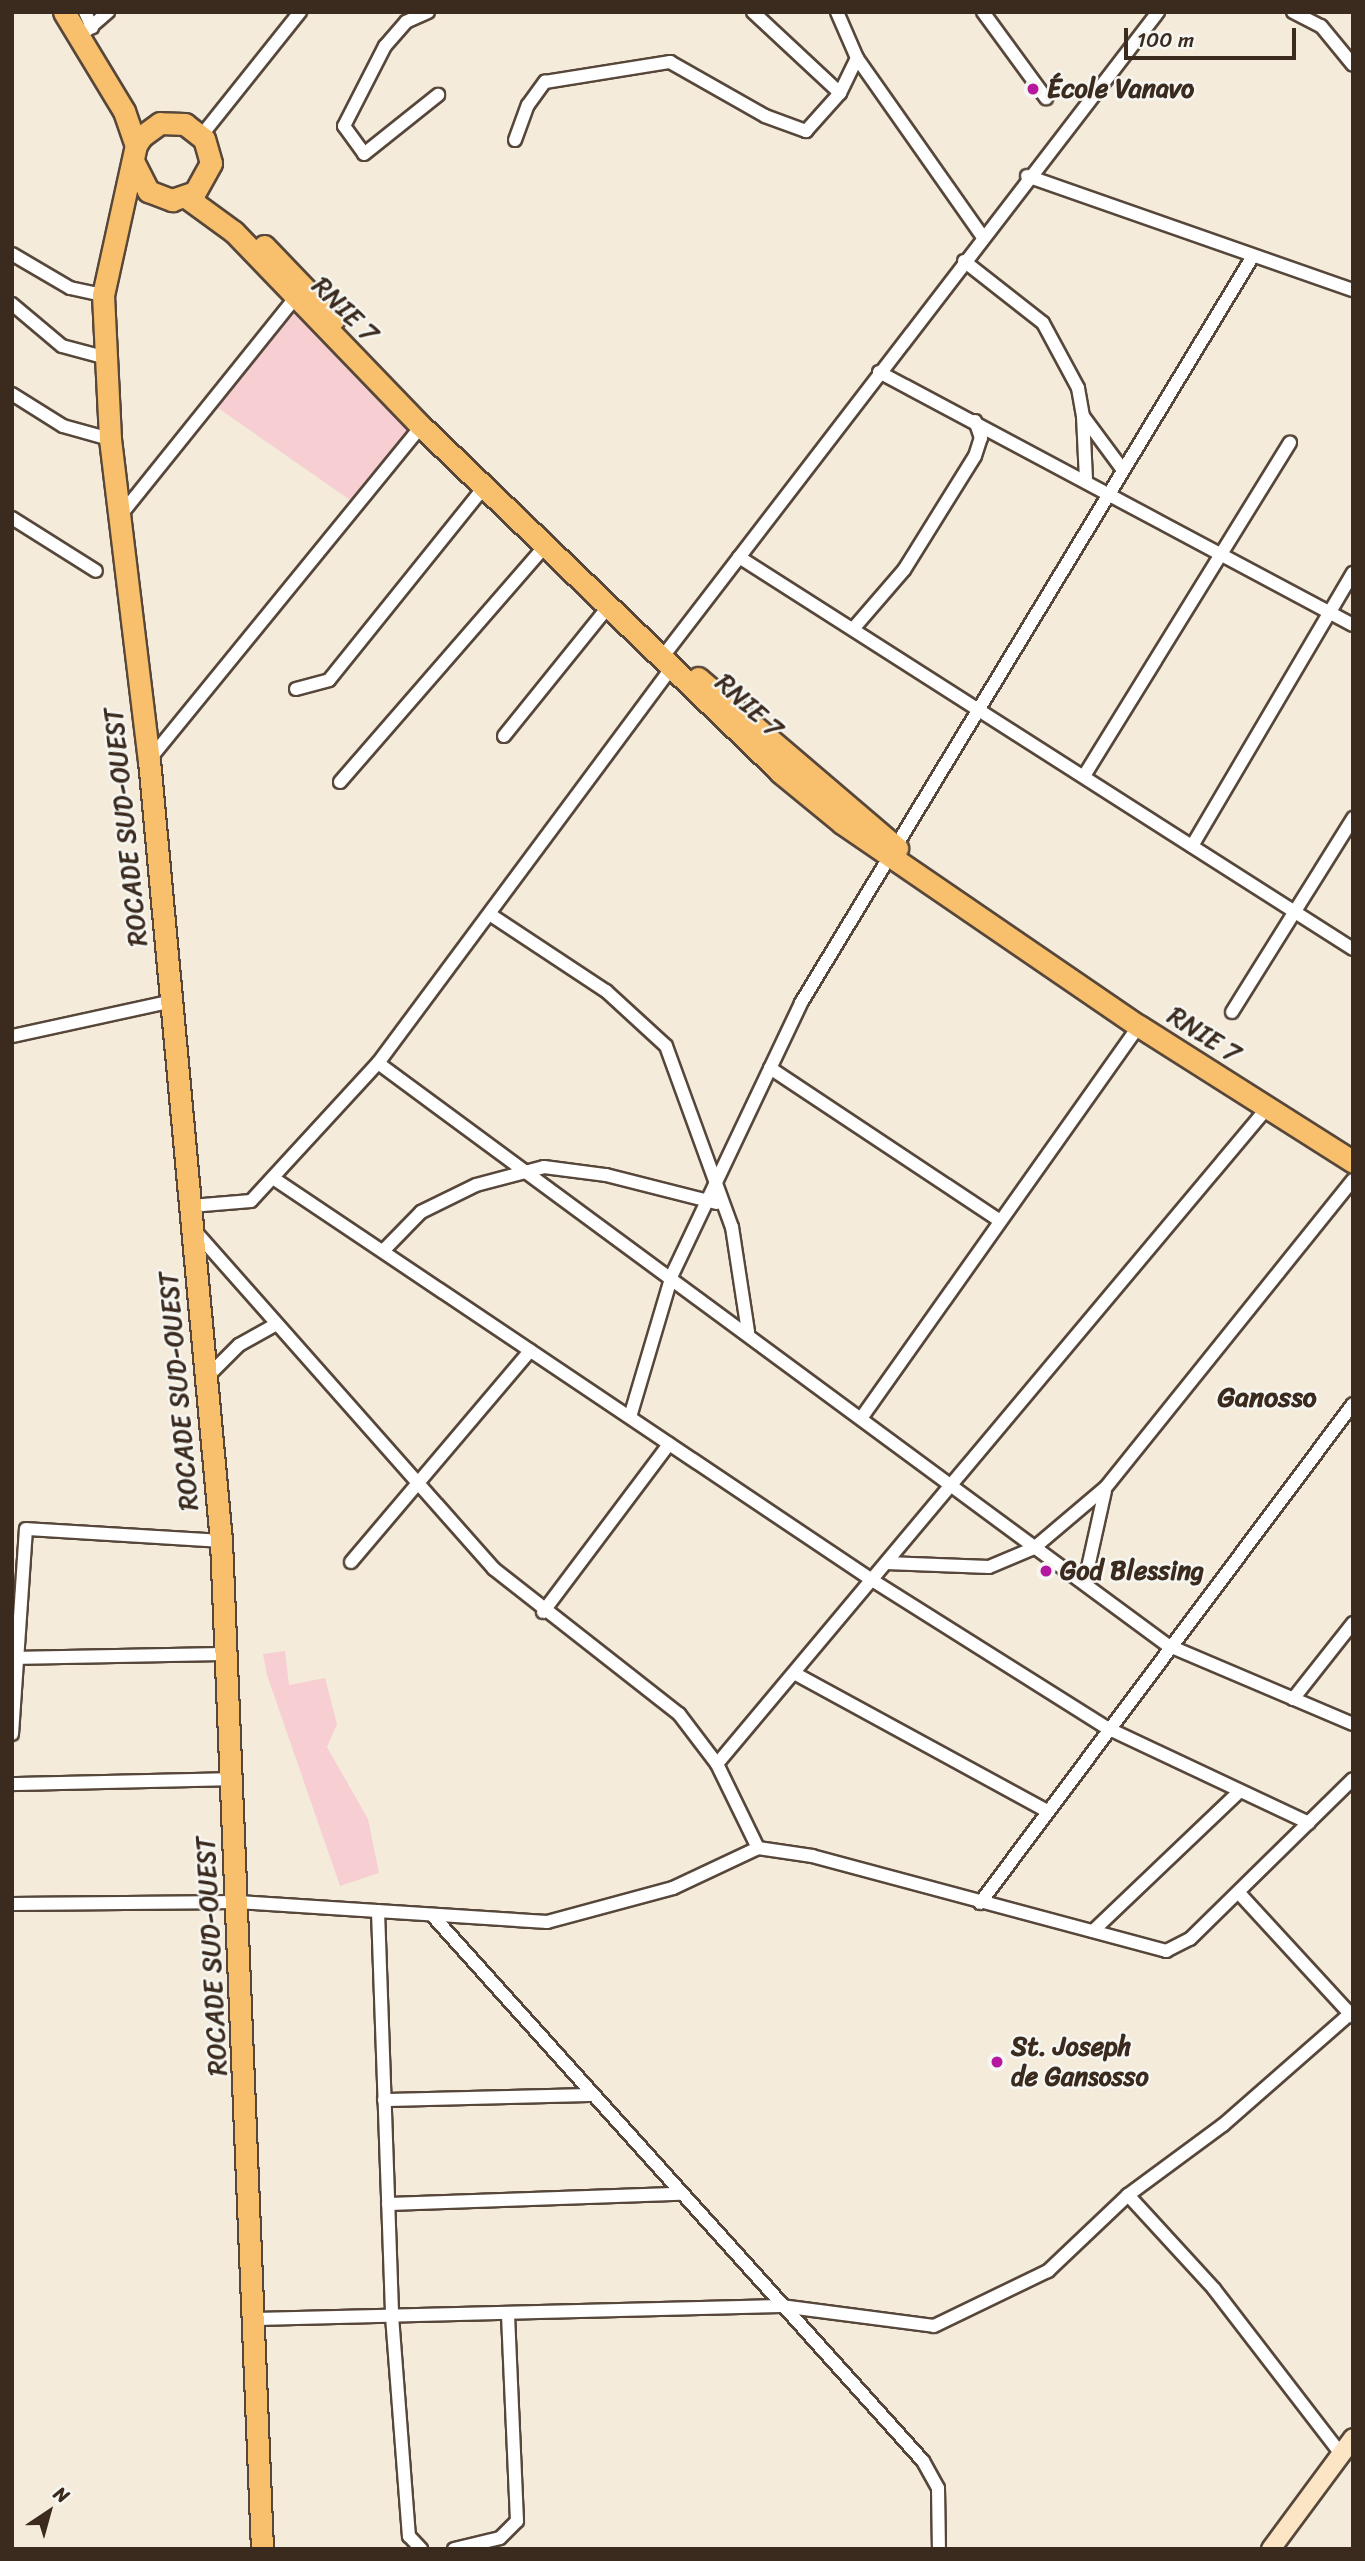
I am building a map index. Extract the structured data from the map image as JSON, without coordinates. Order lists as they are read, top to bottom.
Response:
{
  "streets": {
    "main road": ["RNIE 7", "ROCADE SUD-OUEST"]
  },
  "crossings": [
    ["RNIE 7", "ROCADE SUD-OUEST"]
  ],
  "districts": ["Ganosso"],
  "places": ["École Vanavo", "God Blessing", "St. Joseph de Gansosso"],
  "scale_bar": "100 m",
  "north": "top right"
}
